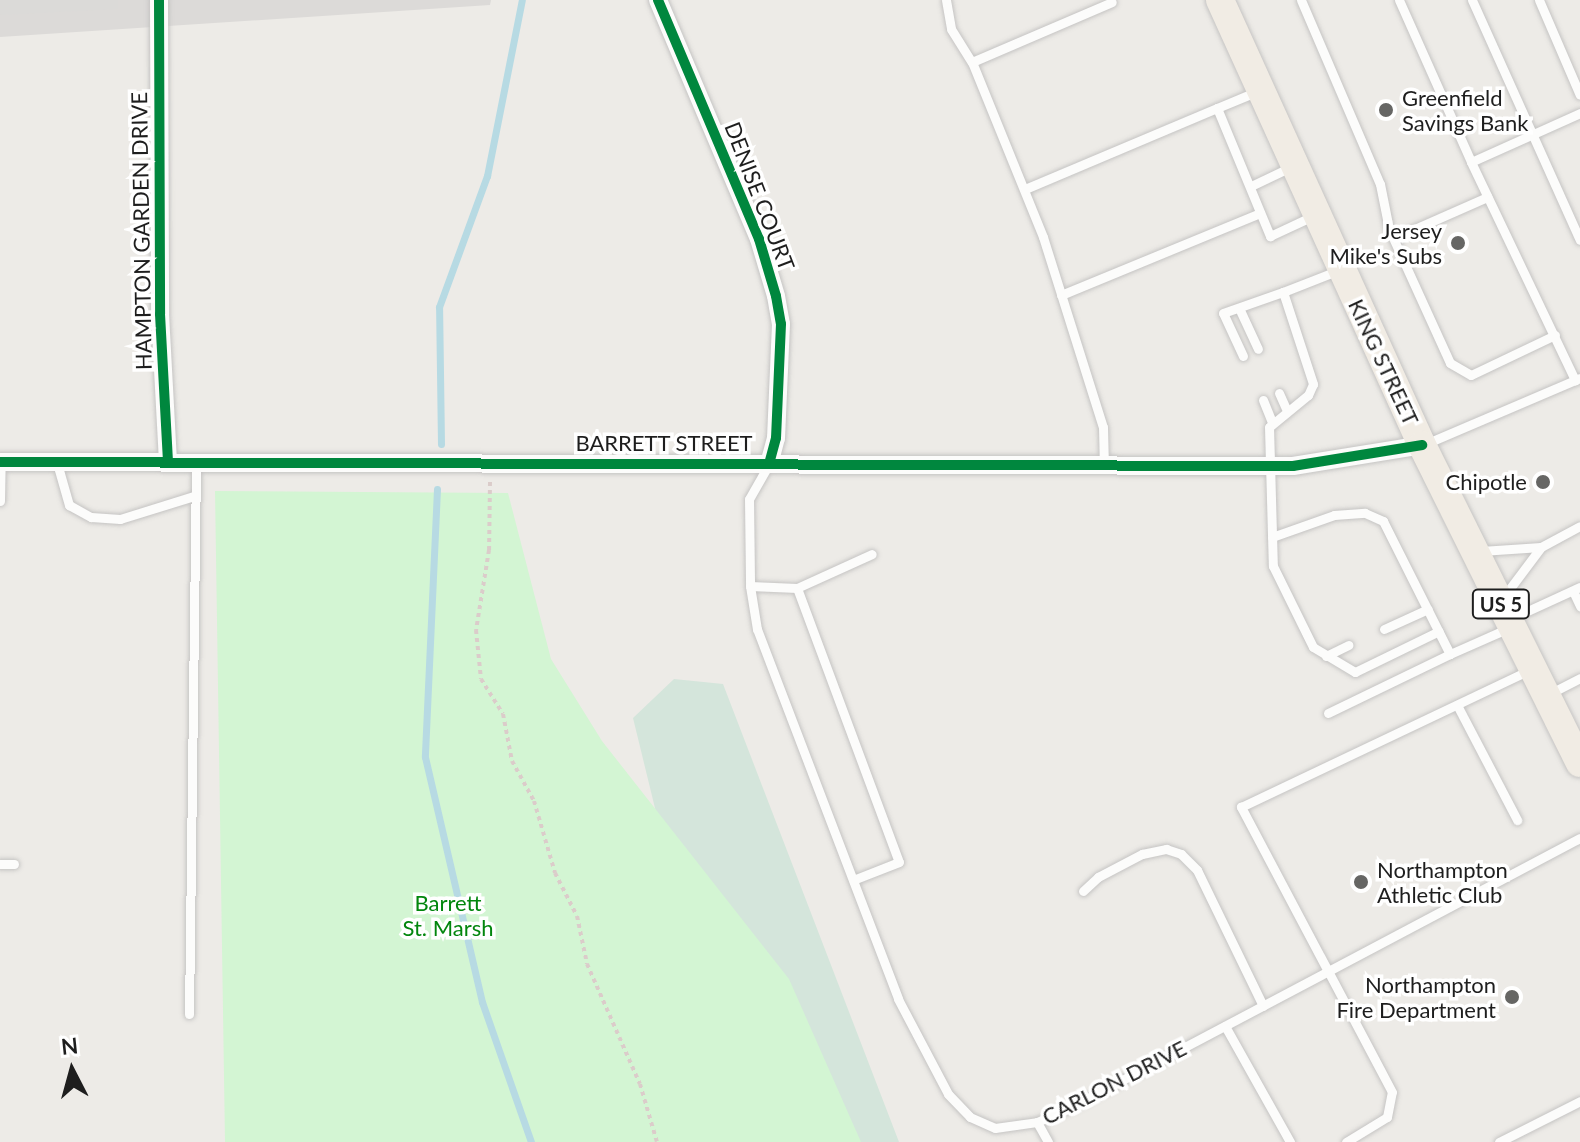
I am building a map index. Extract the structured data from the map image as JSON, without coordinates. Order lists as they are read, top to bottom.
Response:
{
  "streets": {
    "main road": ["KING STREET", "US 5"],
    "street": ["DENISE COURT", "HAMPTON GARDEN DRIVE", "BARRETT STREET"],
    "lane": ["CARLON DRIVE"]
  },
  "crossings": [
    ["DENISE COURT", "BARRETT STREET"],
    ["DENISE COURT", "CARLON DRIVE"],
    ["HAMPTON GARDEN DRIVE", "BARRETT STREET"],
    ["KING STREET", "BARRETT STREET"],
    ["BARRETT STREET", "CARLON DRIVE"]
  ],
  "parks": ["Barrett St. Marsh"],
  "places": [
    "Greenfield Savings Bank",
    "Jersey Mike's Subs",
    "Chipotle",
    "Northampton Athletic Club",
    "Northampton Fire Department"
  ],
  "north": "top"
}
